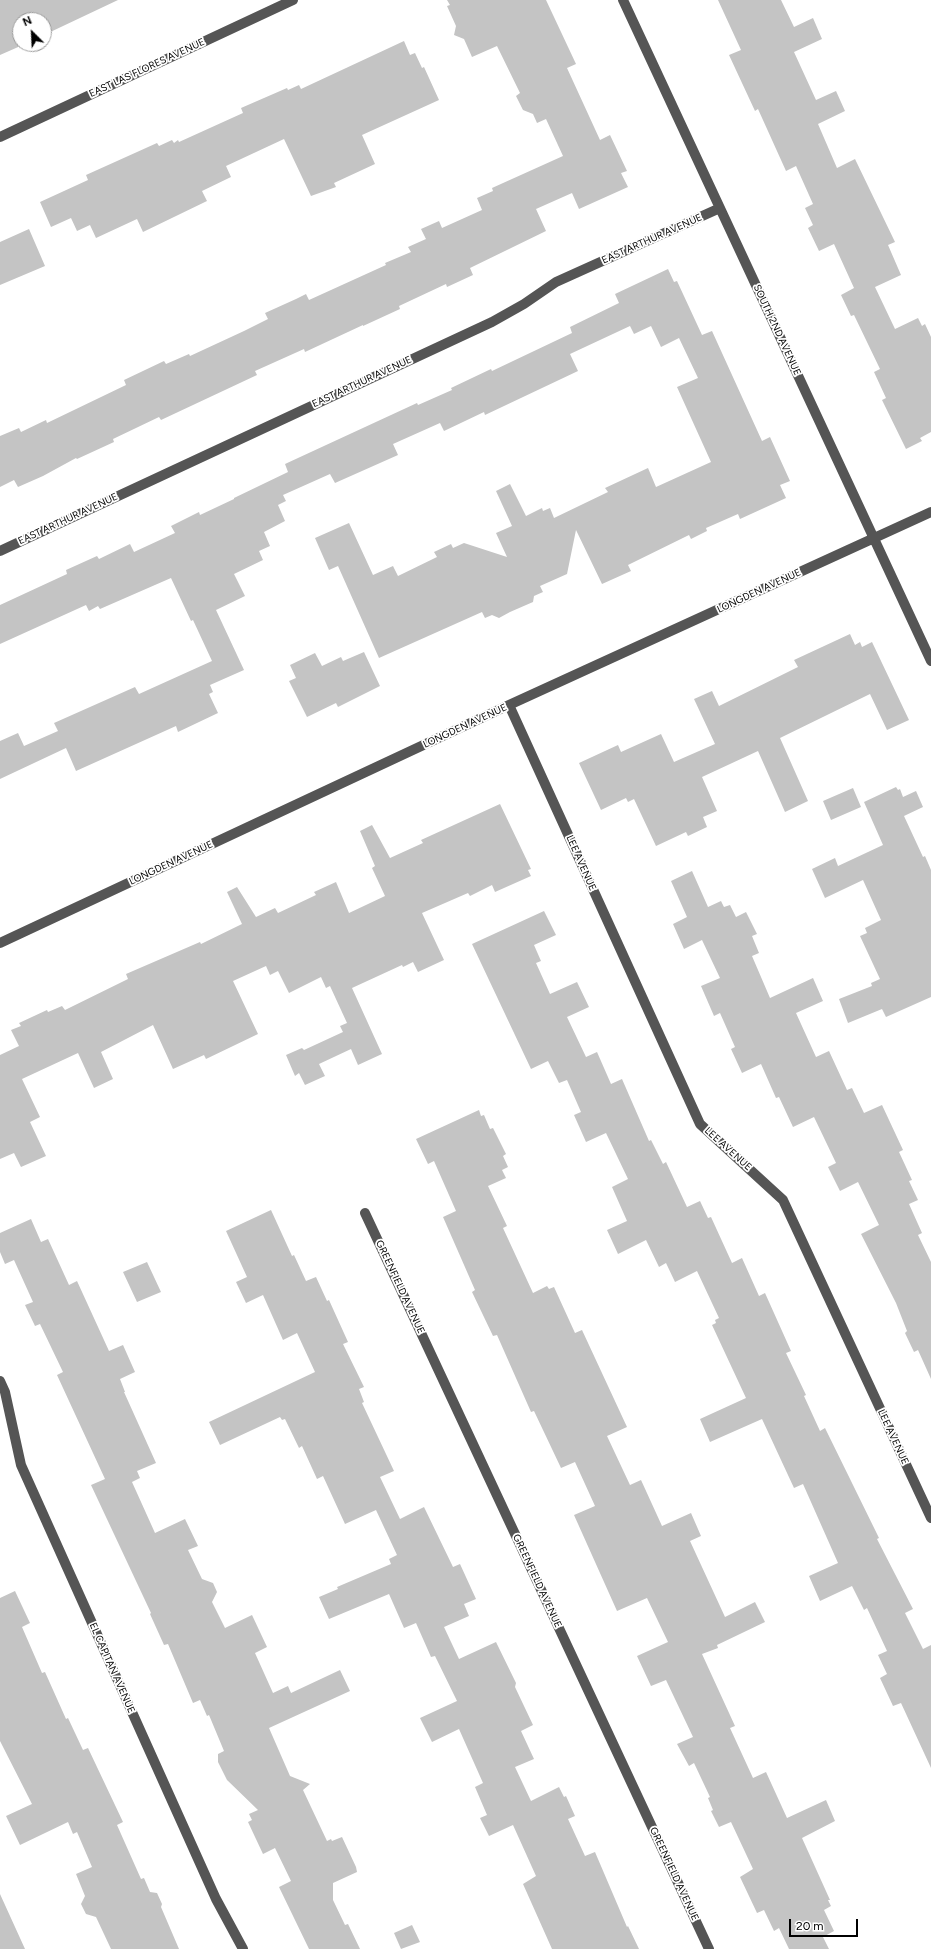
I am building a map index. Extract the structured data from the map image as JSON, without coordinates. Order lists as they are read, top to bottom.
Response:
{
  "streets": {
    "street": [
      "EAST LAS FLORES AVENUE",
      "EAST ARTHUR AVENUE",
      "SOUTH 2ND AVENUE",
      "LONGDEN AVENUE",
      "LEE AVENUE",
      "GREENFIELD AVENUE",
      "EL CAPITAN AVENUE"
    ]
  },
  "crossings": [
    ["EAST ARTHUR AVENUE", "SOUTH 2ND AVENUE"],
    ["SOUTH 2ND AVENUE", "LONGDEN AVENUE"],
    ["LONGDEN AVENUE", "LEE AVENUE"]
  ],
  "scale_bar": "20 m",
  "north": "top left"
}
